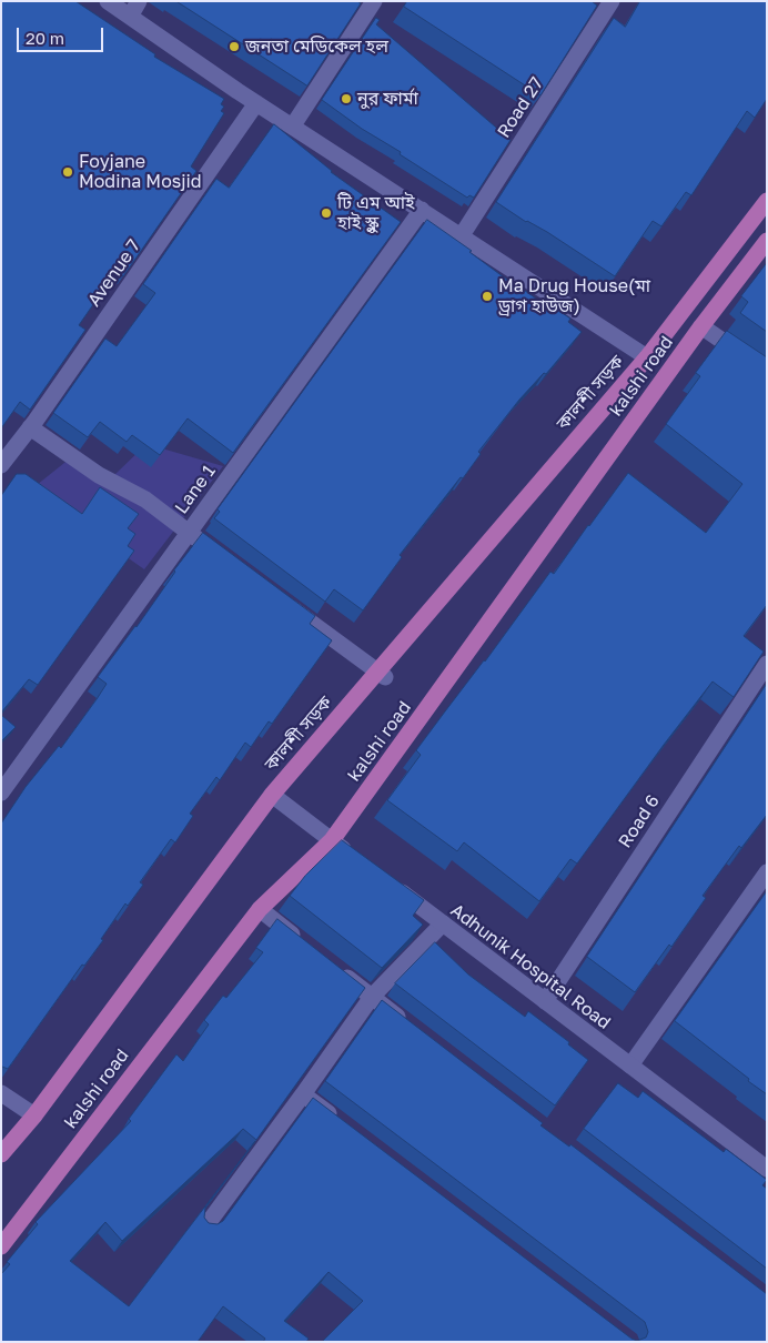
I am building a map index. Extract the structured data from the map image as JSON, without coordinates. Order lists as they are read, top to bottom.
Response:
{
  "streets": {
    "main road": ["kalshi road", "কালশী সড়ক"],
    "street": [
      "Road 27",
      "Avenue 7",
      "Lane 1",
      "Road 6",
      "Adhunik Hospital Road"
    ]
  },
  "crossings": [
    ["Road 6", "Adhunik Hospital Road"]
  ],
  "places": [
    "জনতা মেডিকেল হল",
    "নুর ফার্মা",
    "Foyjane Modina Mosjid",
    "টি এম আই হাই স্কুল",
    "Ma Drug House(মা ড্রাগ হাউজ)"
  ],
  "scale_bar": "20 m"
}
